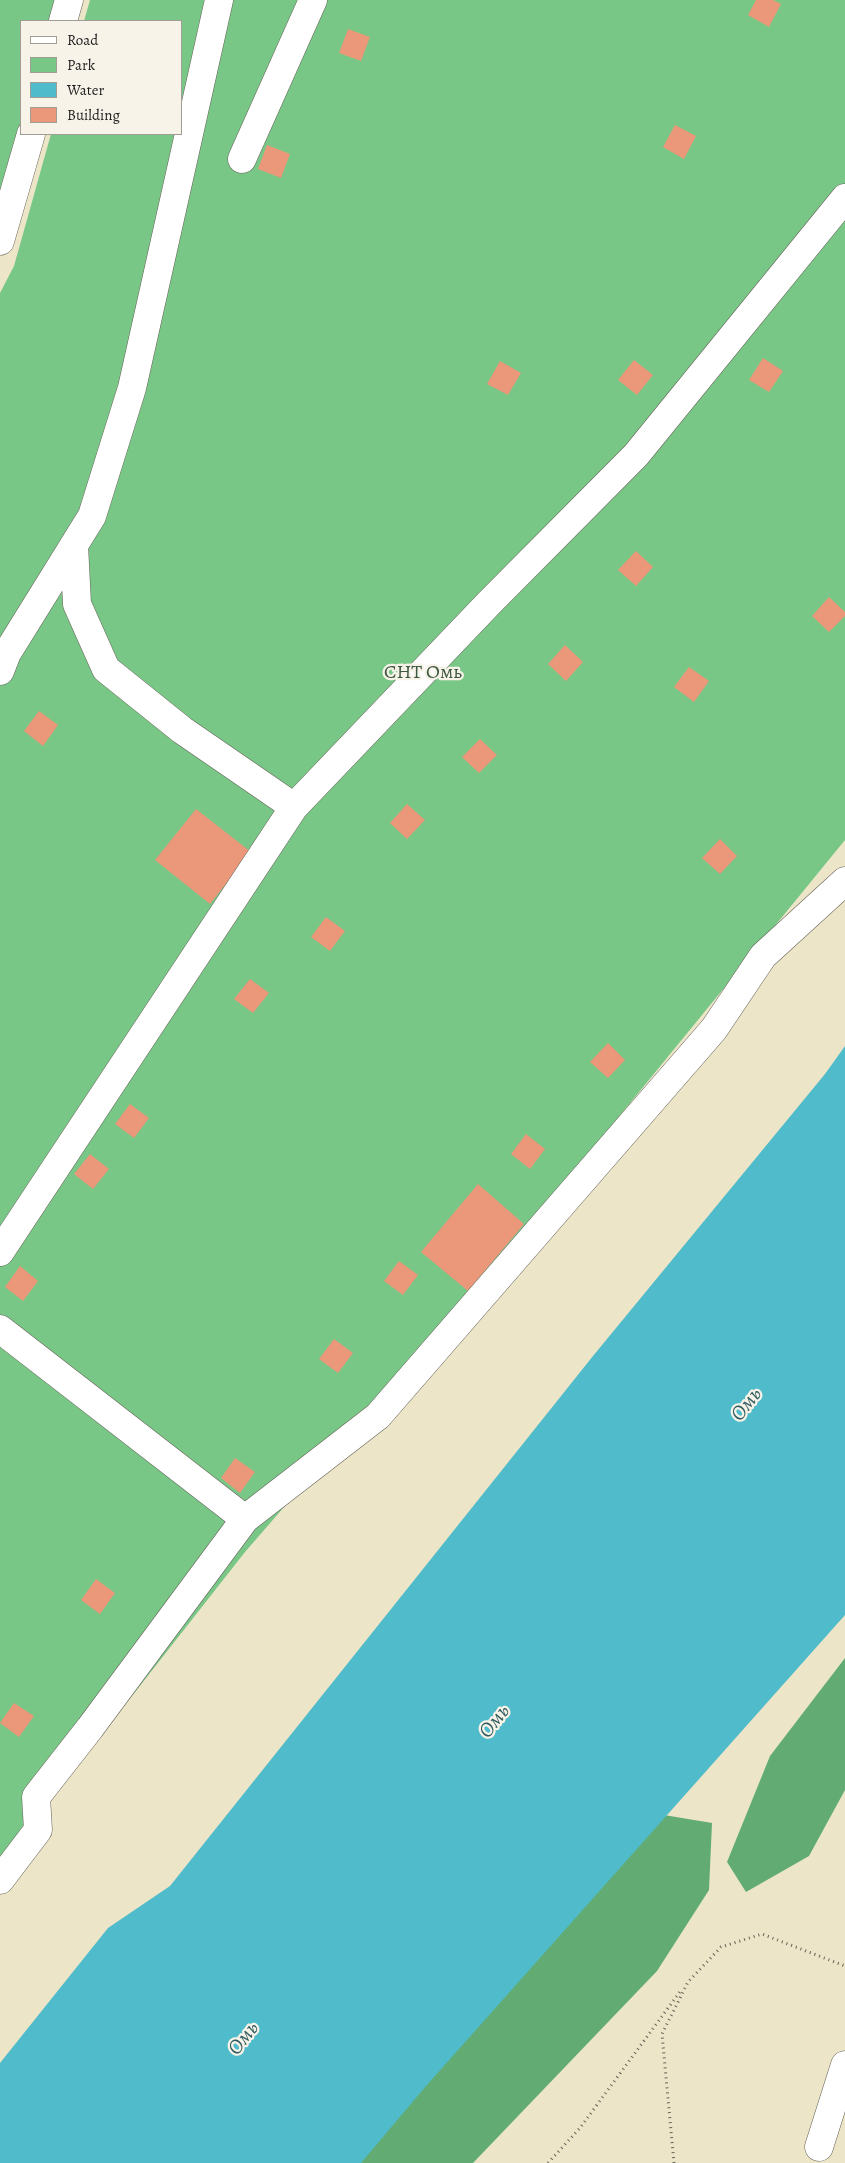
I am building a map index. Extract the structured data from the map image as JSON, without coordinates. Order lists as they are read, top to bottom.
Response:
{
  "water": ["Омь"],
  "parks": ["СНТ Омь"],
  "legend": [
    "Road",
    "Park",
    "Water",
    "Building"
  ]
}
